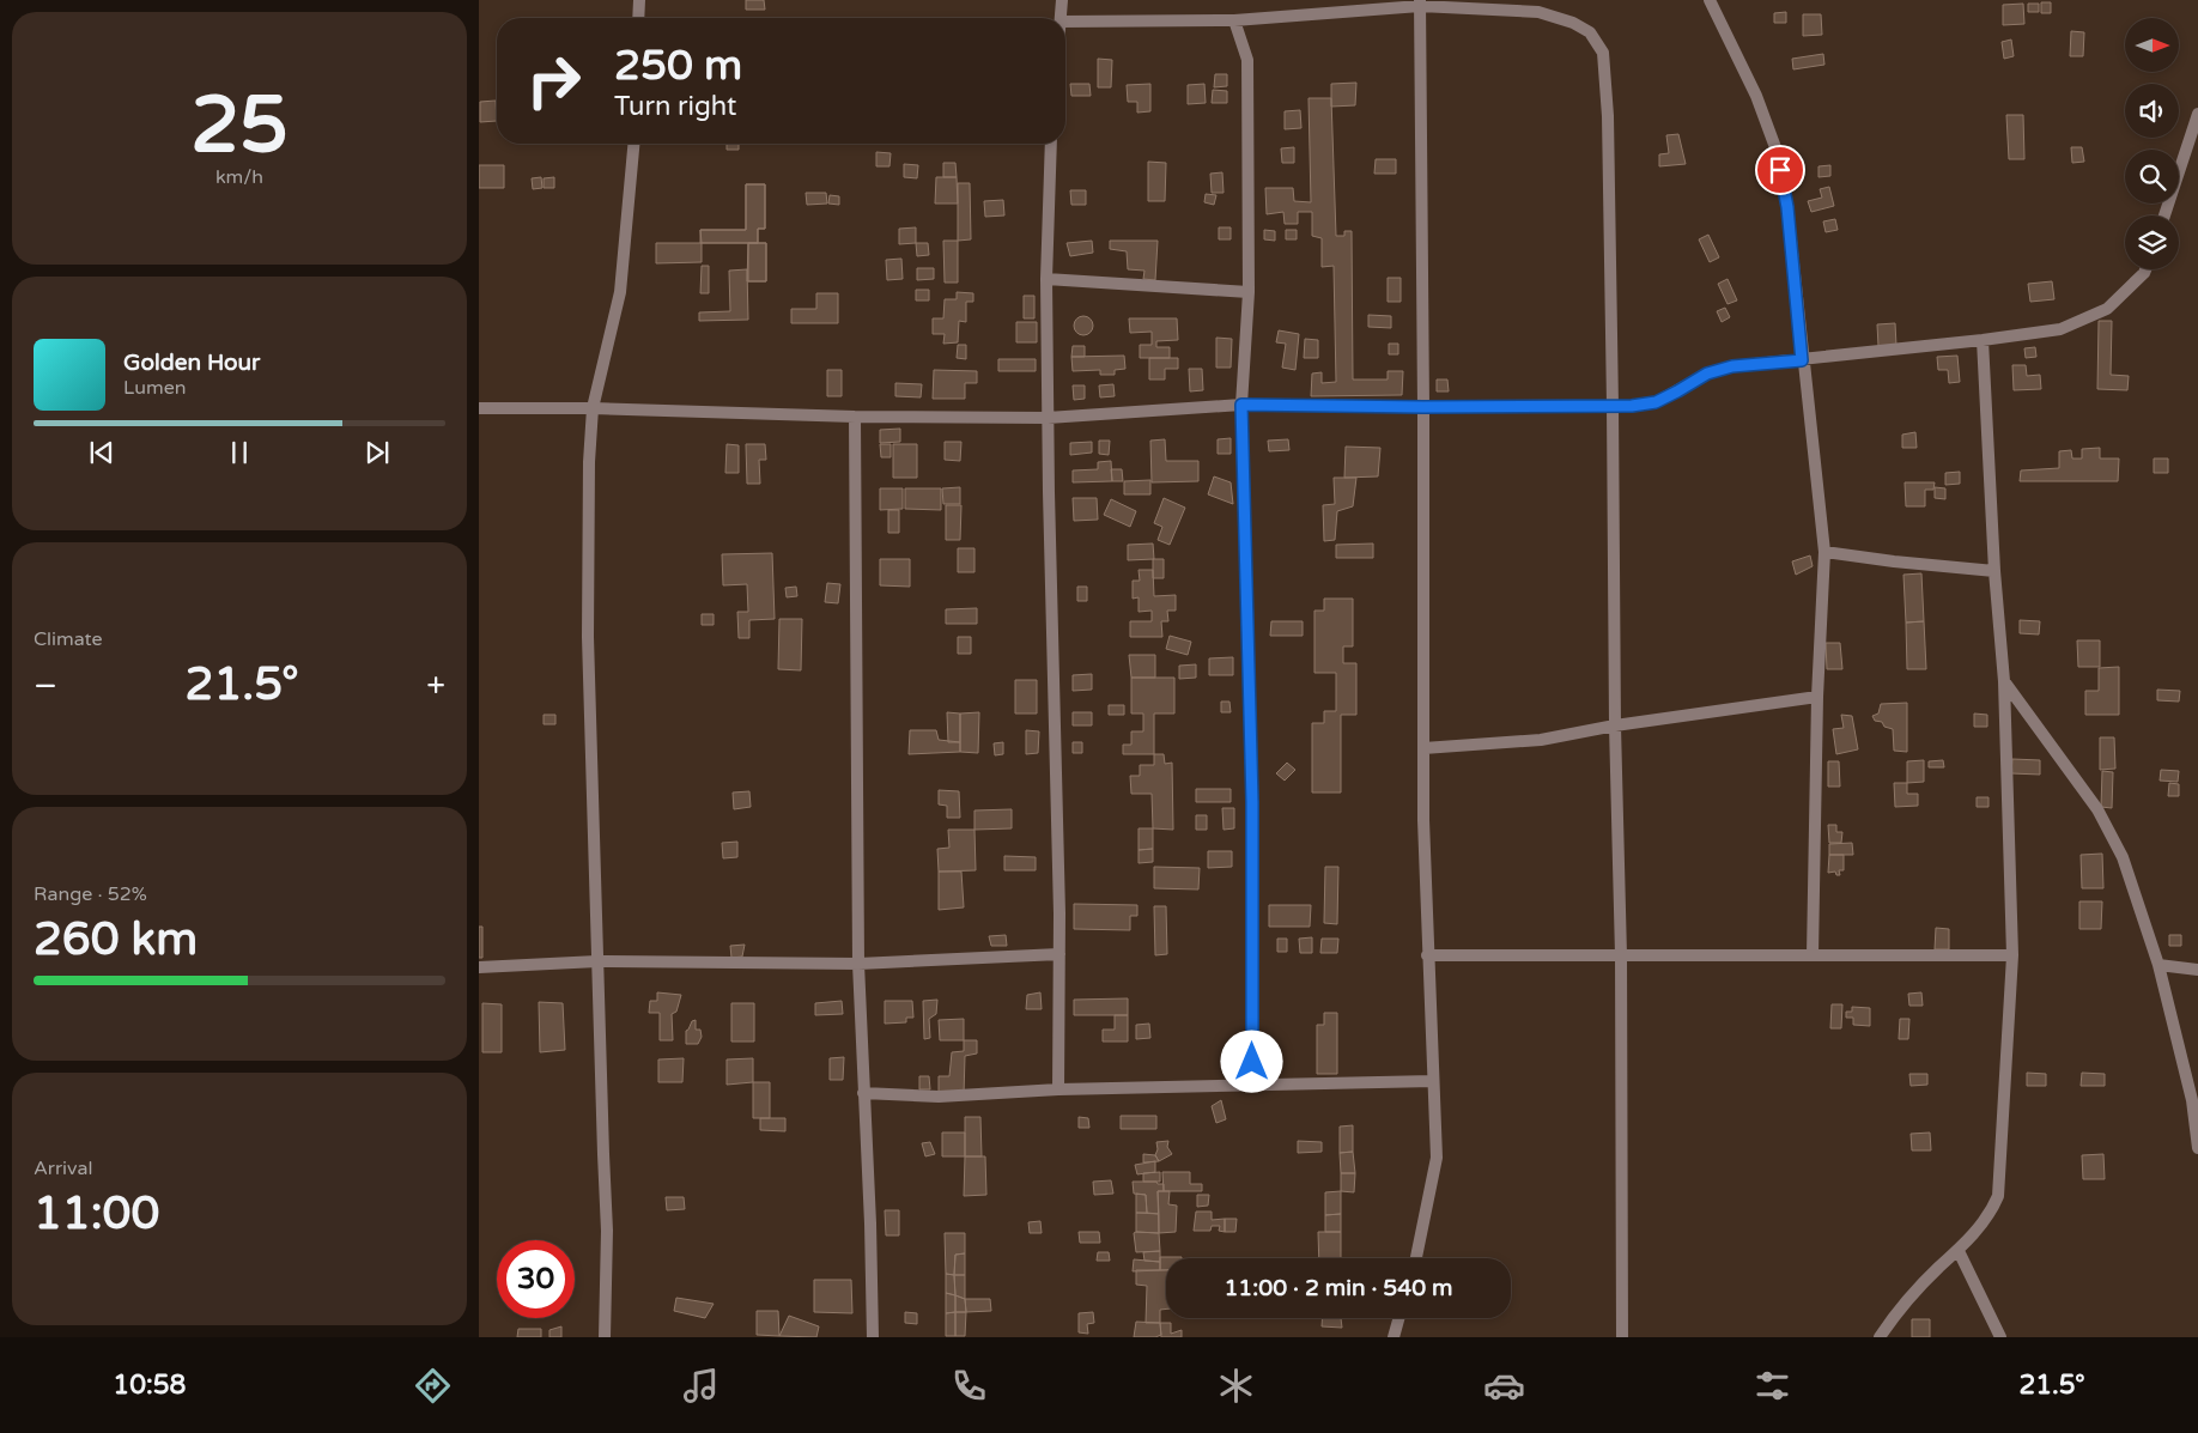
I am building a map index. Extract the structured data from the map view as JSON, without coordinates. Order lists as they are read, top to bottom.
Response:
{
  "north": "right",
  "page": {
    "tile": [
      ["25", "km/h"],
      "Climate",
      ["Range · 52%", "260 km"],
      ["Arrival", "11:00"]
    ],
    "turn": ["250 m", "Turn right"],
    "song": ["Golden Hour", "Lumen"],
    "heat": ["−", "21.5°", "+"],
    "limit": "30",
    "trip": "11:00 · 2 min · 540 m",
    "tabs": ["10:58", "21.5°"]
  }
}
